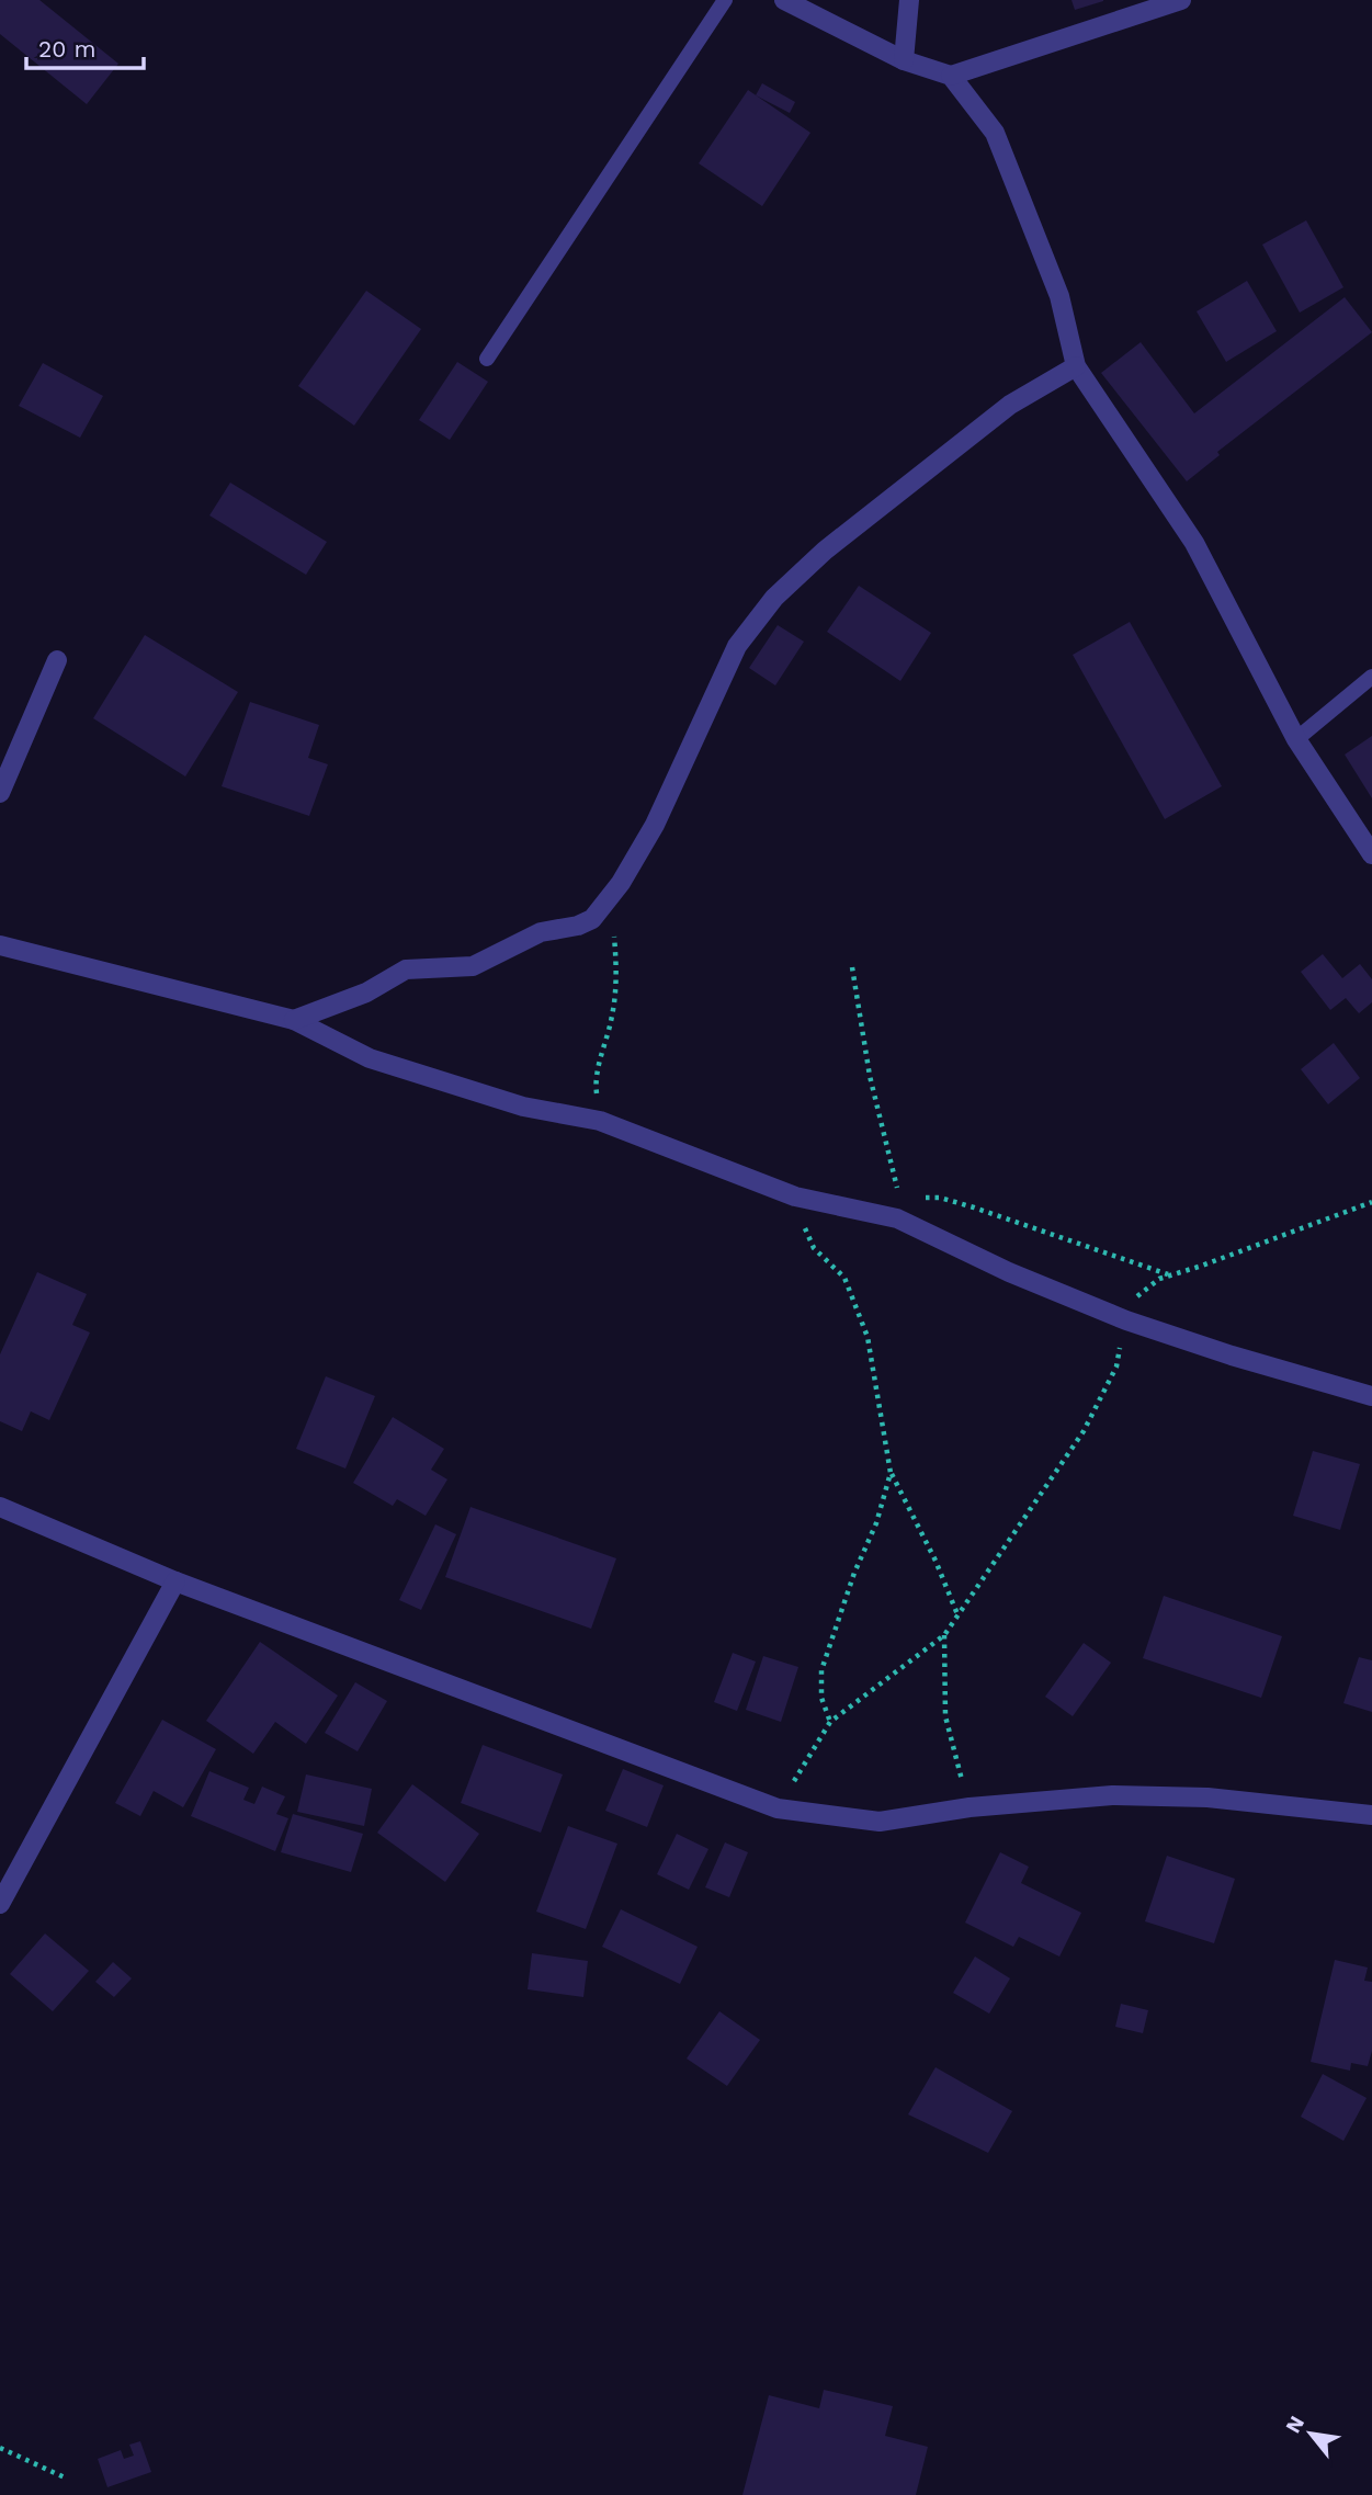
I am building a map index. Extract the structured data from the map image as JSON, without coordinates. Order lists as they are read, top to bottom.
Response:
{
  "scale_bar": "20 m",
  "north": "top left"
}
